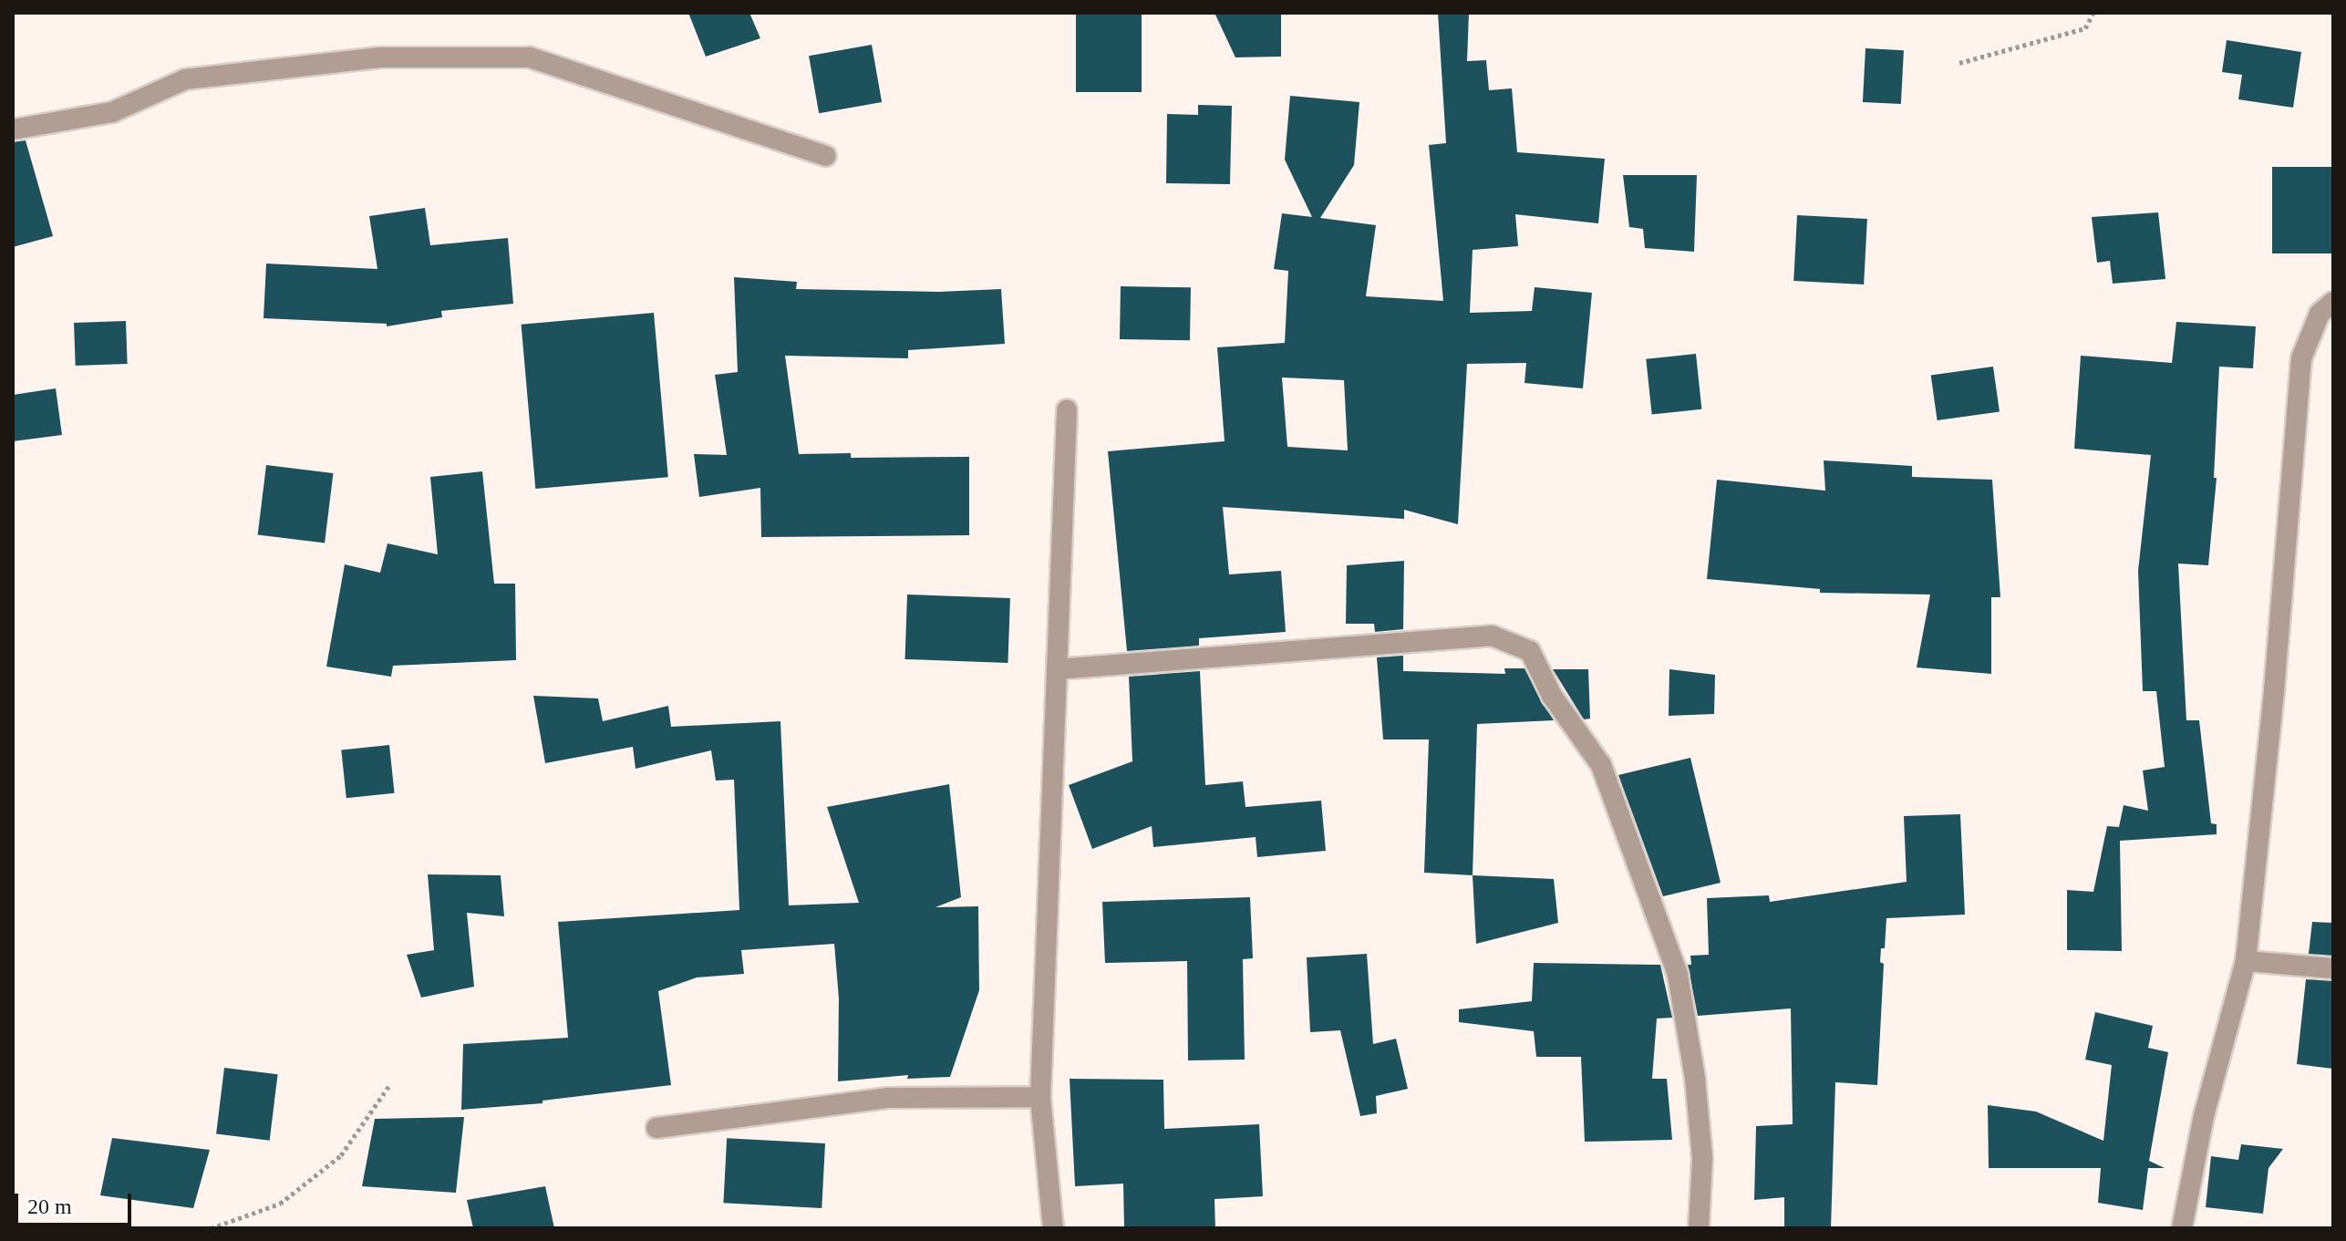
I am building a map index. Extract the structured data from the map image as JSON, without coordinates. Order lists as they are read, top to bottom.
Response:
{
  "scale_bar": "20 m"
}
